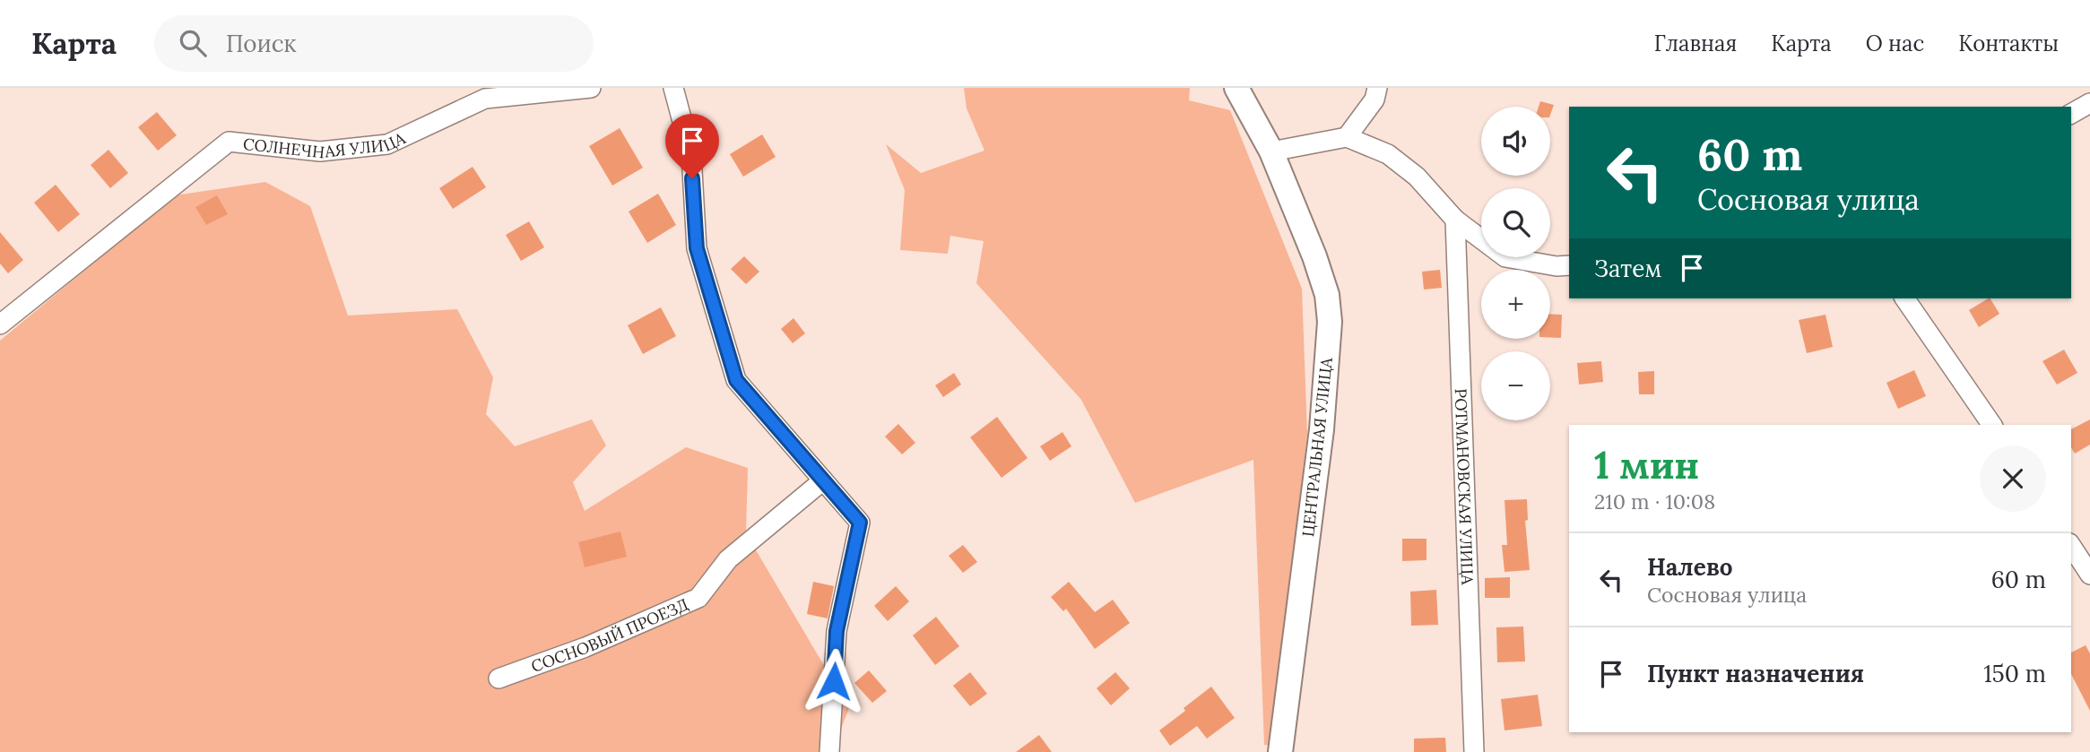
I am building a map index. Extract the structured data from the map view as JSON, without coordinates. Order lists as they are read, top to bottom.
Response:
{
  "streets": {
    "street": [
      "СОЛНЕЧНАЯ УЛИЦА",
      "ЦЕНТРАЛЬНАЯ УЛИЦА",
      "РОТМАНОВСКАЯ УЛИЦА",
      "СОСНОВЫЙ ПРОЕЗД"
    ]
  },
  "page": {
    "header": "Карта",
    "search": "Поиск",
    "nav": [
      "Главная",
      "Карта",
      "О нас",
      "Контакты"
    ],
    "map_buttons": ["+", "−"],
    "turn": ["60 m", "Сосновая улица"],
    "then": "Затем",
    "heading": ["1 мин", "210 m · 10:08"],
    "list": [
      {
        "name": "Налево",
        "note": "Сосновая улица",
        "value": "60 m"
      },
      {
        "name": "Пункт назначения",
        "value": "150 m"
      }
    ]
  }
}
